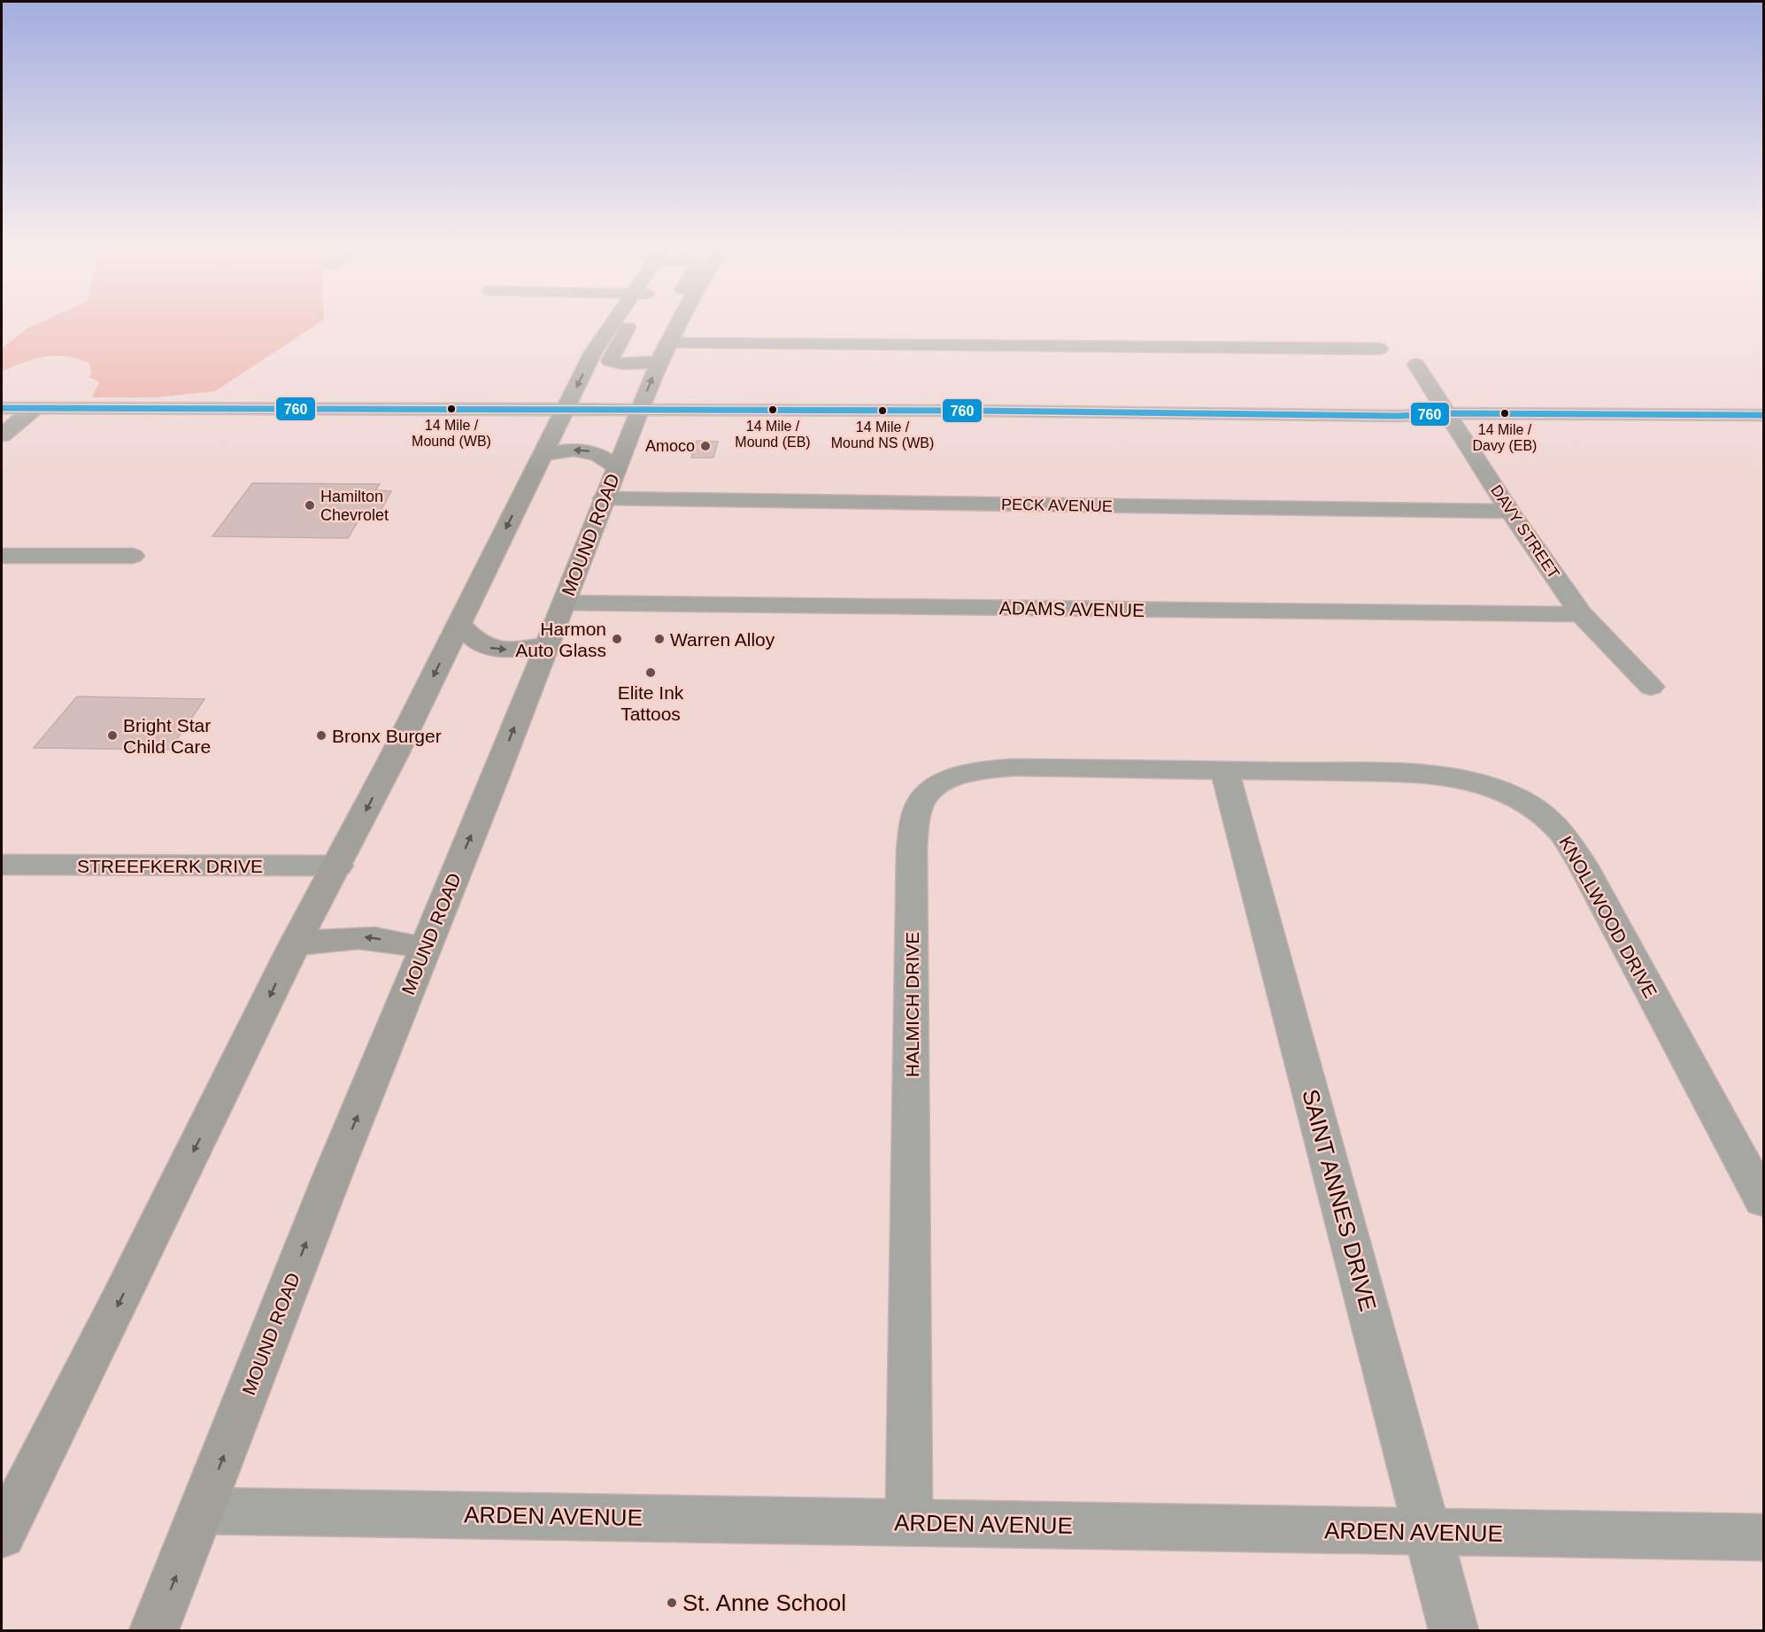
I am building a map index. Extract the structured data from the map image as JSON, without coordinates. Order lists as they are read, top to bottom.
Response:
{
  "streets": {
    "main road": ["MOUND ROAD"],
    "street": [
      "PECK AVENUE",
      "DAVY STREET",
      "ADAMS AVENUE",
      "STREEFKERK DRIVE",
      "KNOLLWOOD DRIVE",
      "HALMICH DRIVE",
      "SAINT ANNES DRIVE",
      "ARDEN AVENUE"
    ]
  },
  "crossings": [
    ["PECK AVENUE", "DAVY STREET"],
    ["PECK AVENUE", "MOUND ROAD"],
    ["DAVY STREET", "ADAMS AVENUE"],
    ["MOUND ROAD", "ADAMS AVENUE"],
    ["MOUND ROAD", "ARDEN AVENUE"],
    ["KNOLLWOOD DRIVE", "HALMICH DRIVE"],
    ["KNOLLWOOD DRIVE", "SAINT ANNES DRIVE"],
    ["HALMICH DRIVE", "SAINT ANNES DRIVE"],
    ["HALMICH DRIVE", "ARDEN AVENUE"],
    ["SAINT ANNES DRIVE", "ARDEN AVENUE"]
  ],
  "places": [
    "14 Mile / Mound (WB)",
    "14 Mile / Mound (EB)",
    "14 Mile / Mound NS (WB)",
    "14 Mile / Davy (EB)",
    "Amoco",
    "Hamilton Chevrolet",
    "Harmon Auto Glass",
    "Warren Alloy",
    "Elite Ink Tattoos",
    "Bright Star Child Care",
    "Bronx Burger",
    "St. Anne School"
  ],
  "lines": ["transit line 760"]
}
